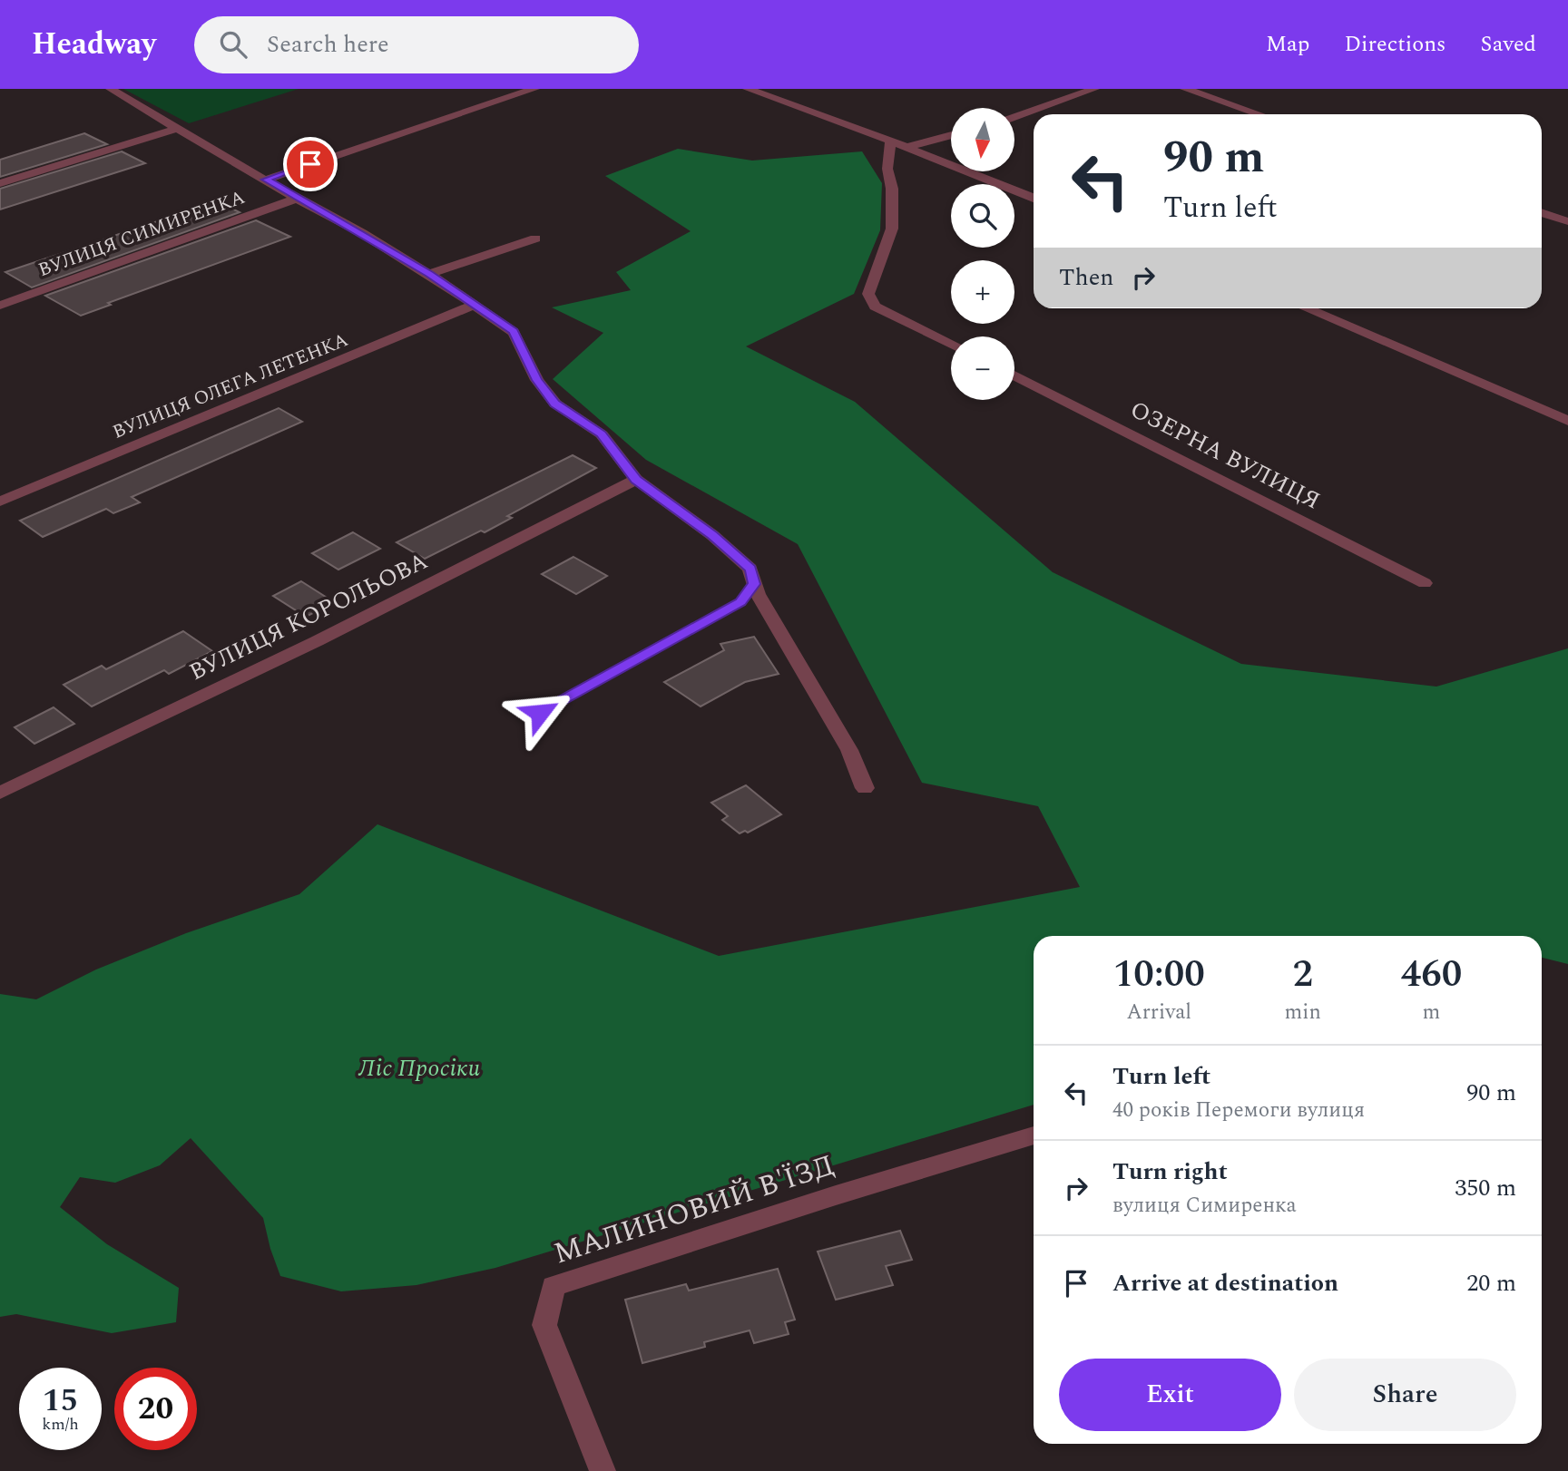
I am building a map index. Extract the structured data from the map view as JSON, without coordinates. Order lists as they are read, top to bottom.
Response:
{
  "streets": {
    "street": [
      "ВУЛИЦЯ СИМИРЕНКА",
      "ВУЛИЦЯ ОЛЕГА ЛЕТЕНКА",
      "ОЗЕРНА ВУЛИЦЯ",
      "ВУЛИЦЯ КОРОЛЬОВА",
      "МАЛИНОВИЙ В'ЇЗД"
    ]
  },
  "parks": ["Ліс Просіки"],
  "north": "bottom",
  "page": {
    "header": "Headway",
    "search": "Search here",
    "nav": ["Map", "Directions", "Saved"],
    "map_buttons": ["+", "−"],
    "turn": ["90 m", "Turn left"],
    "then": "Then",
    "eta": [
      "10:00",
      "Arrival",
      "2",
      "min",
      "460",
      "m"
    ],
    "list": [
      {
        "name": "Turn left",
        "note": "40 років Перемоги вулиця",
        "value": "90 m"
      },
      {
        "name": "Turn right",
        "note": "вулиця Симиренка",
        "value": "350 m"
      },
      {
        "name": "Arrive at destination",
        "value": "20 m"
      }
    ],
    "buttons": ["Exit", "Share"],
    "speed": "15 km/h",
    "limit": "20"
  }
}
